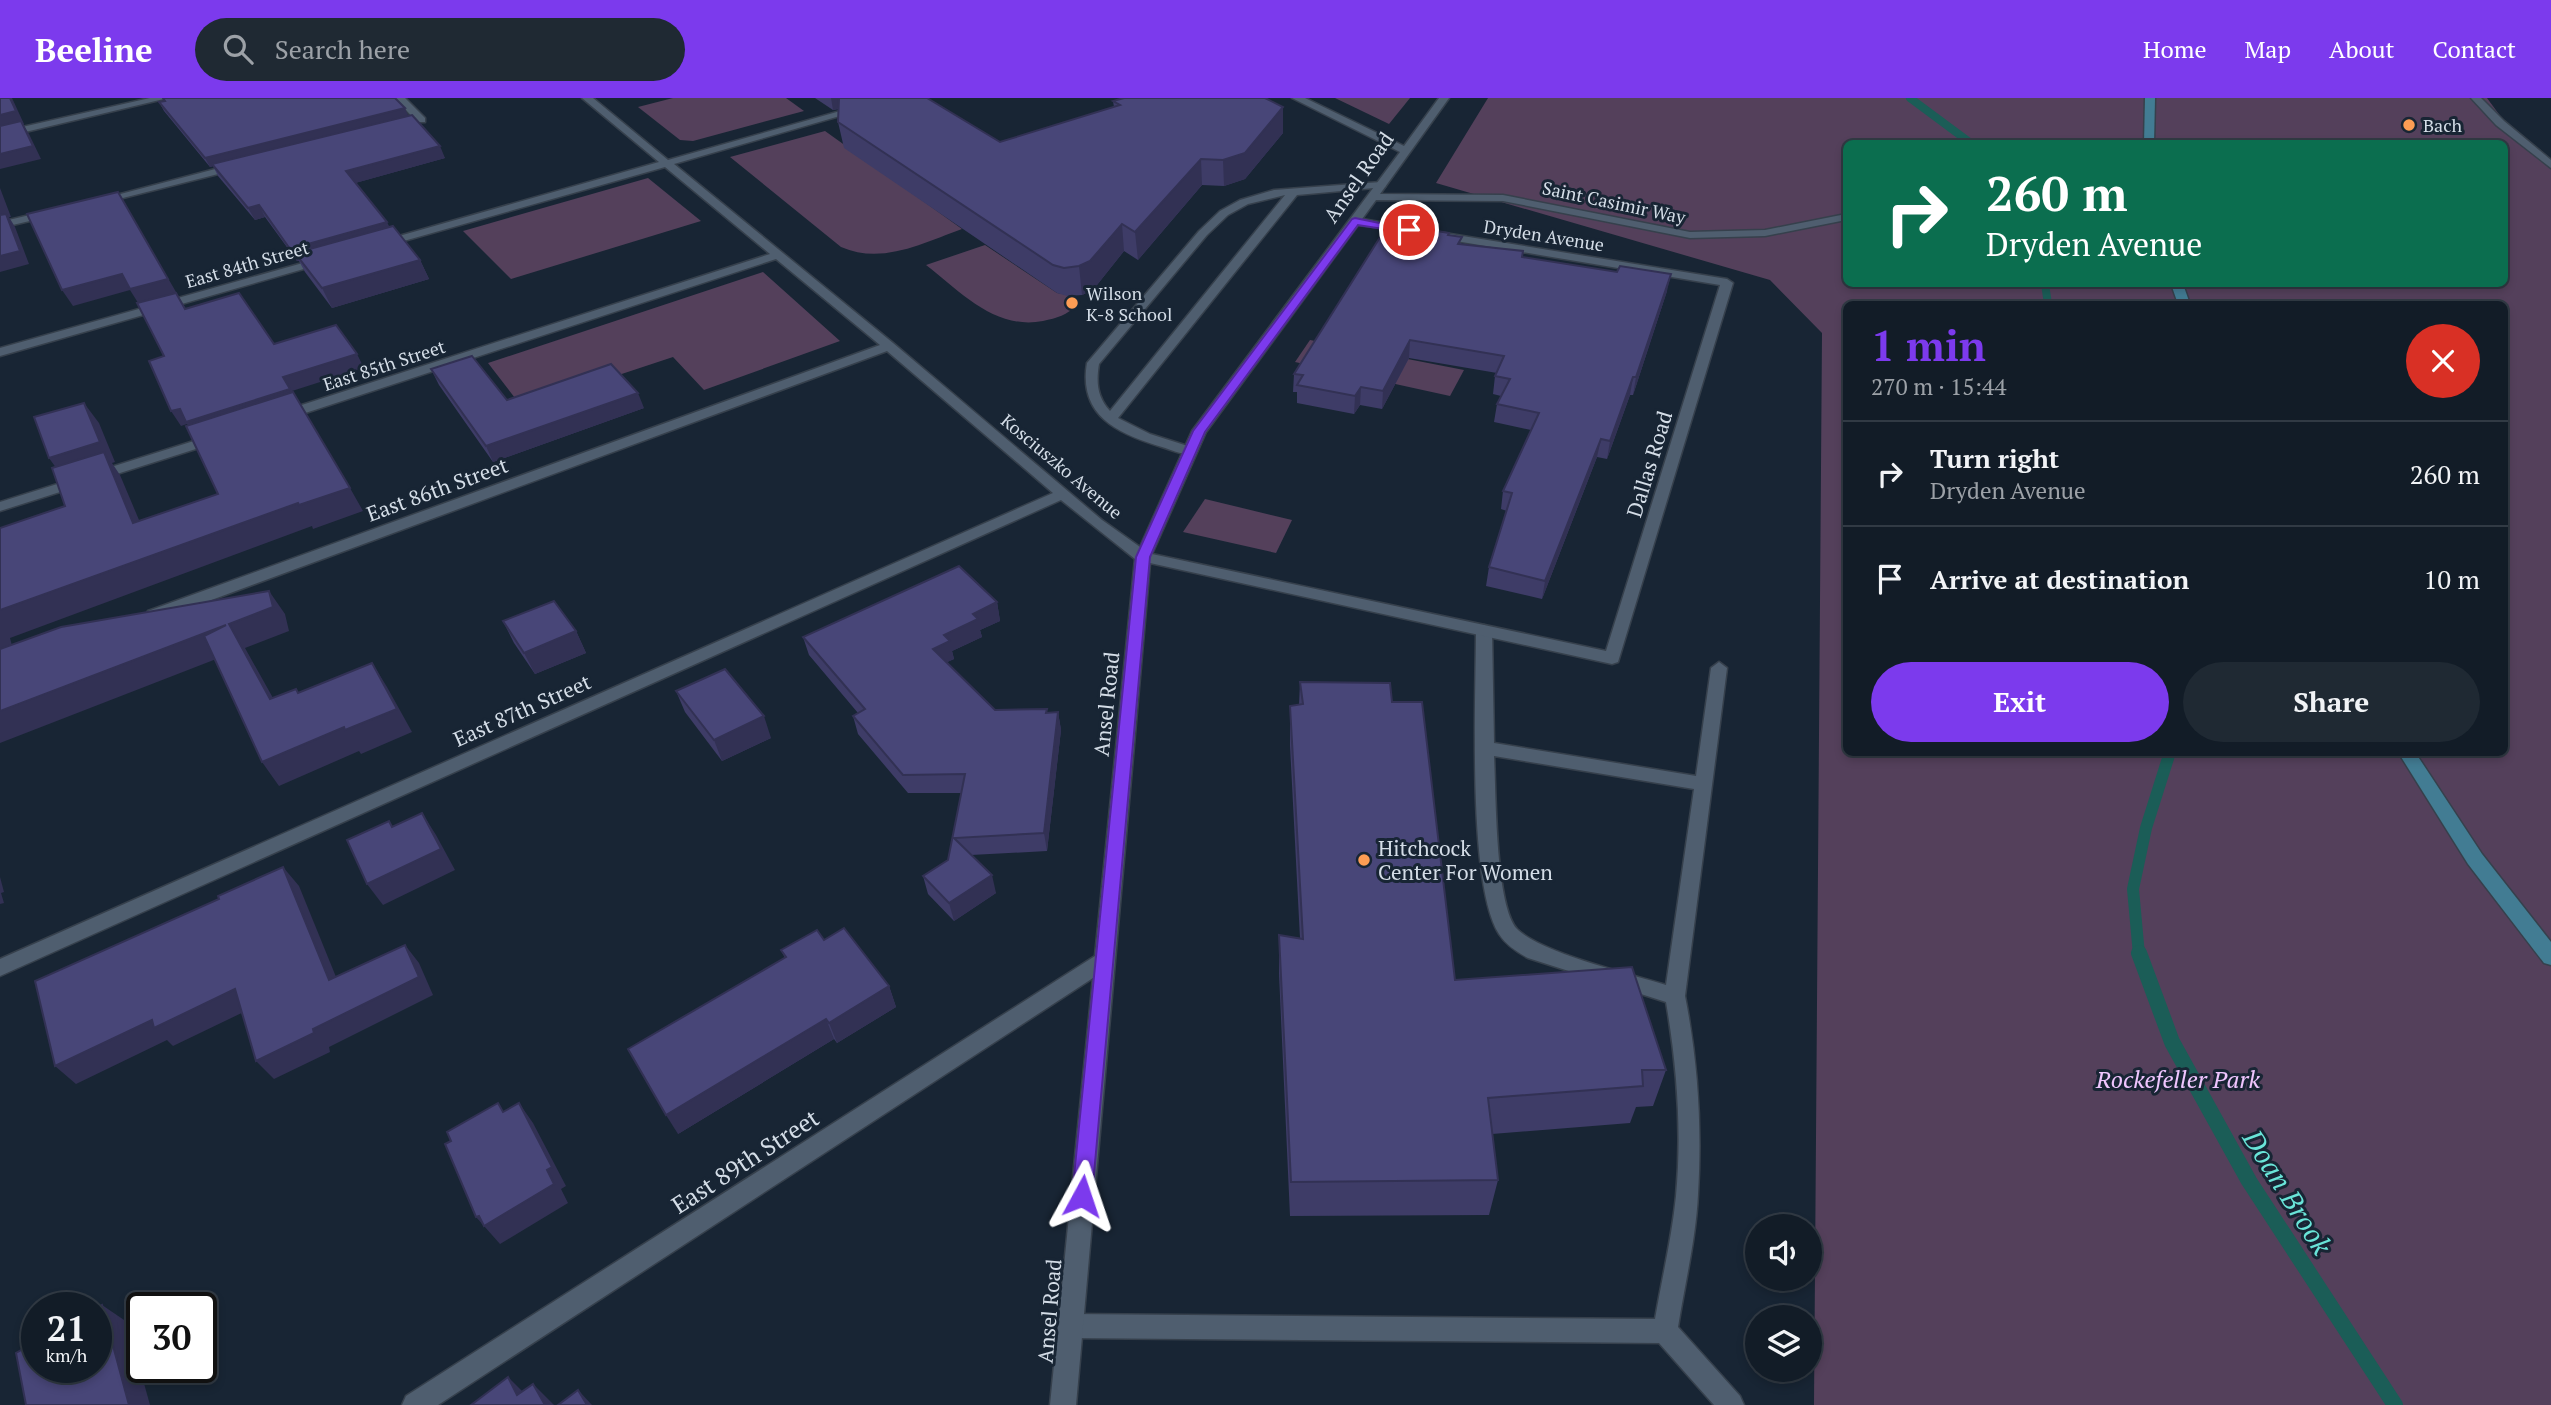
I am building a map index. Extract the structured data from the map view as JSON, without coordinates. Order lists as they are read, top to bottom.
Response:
{
  "streets": {
    "street": [
      "Ansel Road",
      "Saint Casimir Way",
      "Dryden Avenue",
      "East 84th Street",
      "East 85th Street",
      "Dallas Road",
      "Kosciuszko Avenue",
      "East 86th Street",
      "East 87th Street",
      "East 89th Street"
    ]
  },
  "crossings": [
    ["Ansel Road", "Saint Casimir Way"],
    ["Ansel Road", "Dryden Avenue"],
    ["Ansel Road", "Kosciuszko Avenue"],
    ["Ansel Road", "East 89th Street"],
    ["Dryden Avenue", "Dallas Road"],
    ["East 85th Street", "Kosciuszko Avenue"],
    ["Dallas Road", "Kosciuszko Avenue"],
    ["Kosciuszko Avenue", "East 86th Street"],
    ["Kosciuszko Avenue", "East 87th Street"]
  ],
  "water": ["Doan Brook"],
  "parks": ["Rockefeller Park"],
  "places": ["Bach", "Wilson K-8 School", "Hitchcock Center For Women"],
  "page": {
    "header": "Beeline",
    "search": "Search here",
    "nav": [
      "Home",
      "Map",
      "About",
      "Contact"
    ],
    "turn": ["260 m", "Dryden Avenue"],
    "heading": ["1 min", "270 m · 15:44"],
    "list": [
      {
        "name": "Turn right",
        "note": "Dryden Avenue",
        "value": "260 m"
      },
      {
        "name": "Arrive at destination",
        "value": "10 m"
      }
    ],
    "buttons": ["Exit", "Share"],
    "speed": "21 km/h",
    "limit": "30"
  }
}
